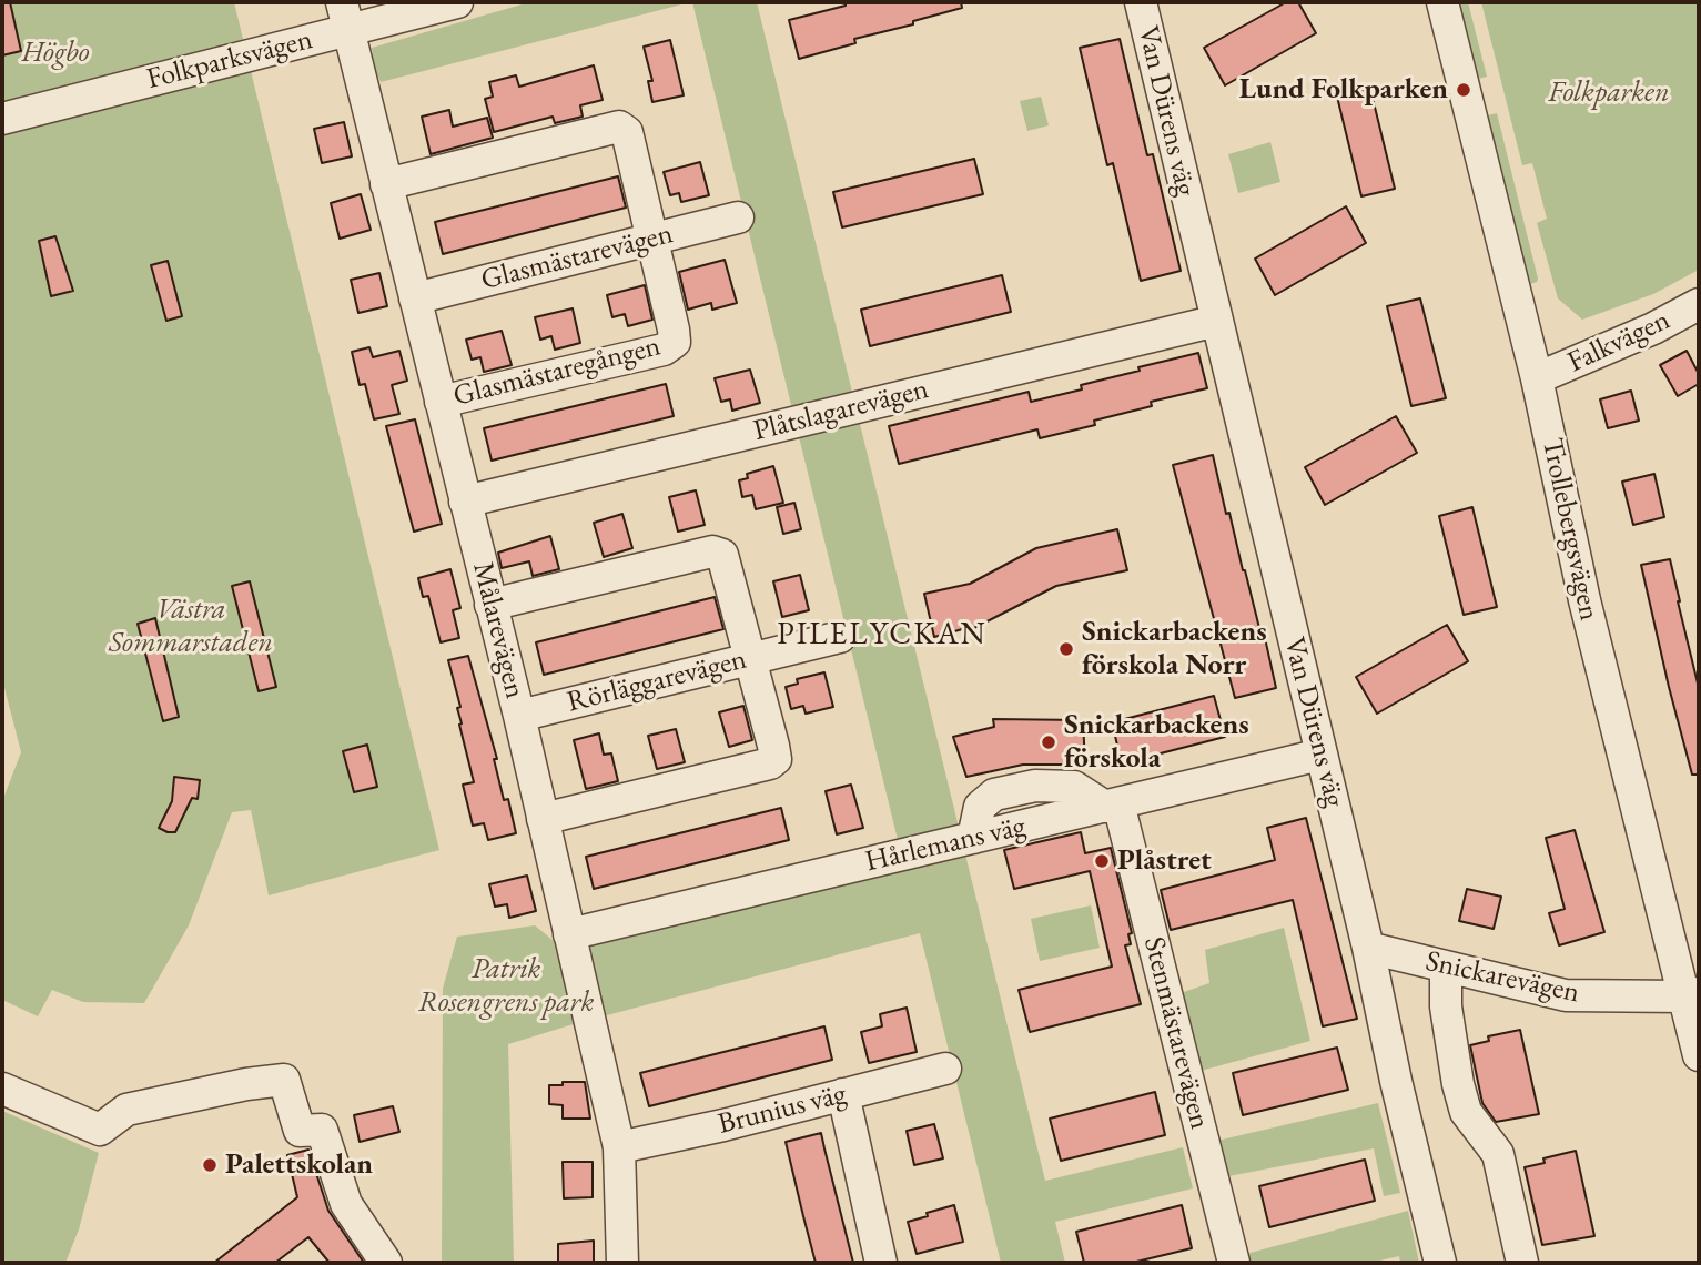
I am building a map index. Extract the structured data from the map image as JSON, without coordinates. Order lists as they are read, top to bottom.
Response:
{
  "streets": {
    "street": [
      "Folkparksvägen",
      "Van Dürens väg",
      "Glasmästarevägen",
      "Falkvägen",
      "Glasmästaregången",
      "Plåtslagarevägen",
      "Trollebergsvägen",
      "Målarevägen",
      "Rörläggarevägen",
      "Hårlemans väg",
      "Snickarevägen",
      "Stenmästarevägen",
      "Brunius väg"
    ]
  },
  "crossings": [
    ["Folkparksvägen", "Målarevägen"],
    ["Van Dürens väg", "Plåtslagarevägen"],
    ["Van Dürens väg", "Hårlemans väg"],
    ["Van Dürens väg", "Snickarevägen"],
    ["Glasmästarevägen", "Glasmästaregången"],
    ["Glasmästarevägen", "Målarevägen"],
    ["Falkvägen", "Trollebergsvägen"],
    ["Glasmästaregången", "Målarevägen"],
    ["Plåtslagarevägen", "Målarevägen"],
    ["Trollebergsvägen", "Snickarevägen"],
    ["Målarevägen", "Rörläggarevägen"],
    ["Målarevägen", "Hårlemans väg"],
    ["Målarevägen", "Brunius väg"],
    ["Hårlemans väg", "Stenmästarevägen"]
  ],
  "districts": ["PILELYCKAN"],
  "parks": [
    "Högbo",
    "Folkparken",
    "Västra Sommarstaden",
    "Patrik Rosengrens park"
  ],
  "places": [
    "Lund Folkparken",
    "Snickarbackens förskola Norr",
    "Snickarbackens förskola",
    "Plåstret",
    "Palettskolan"
  ]
}
